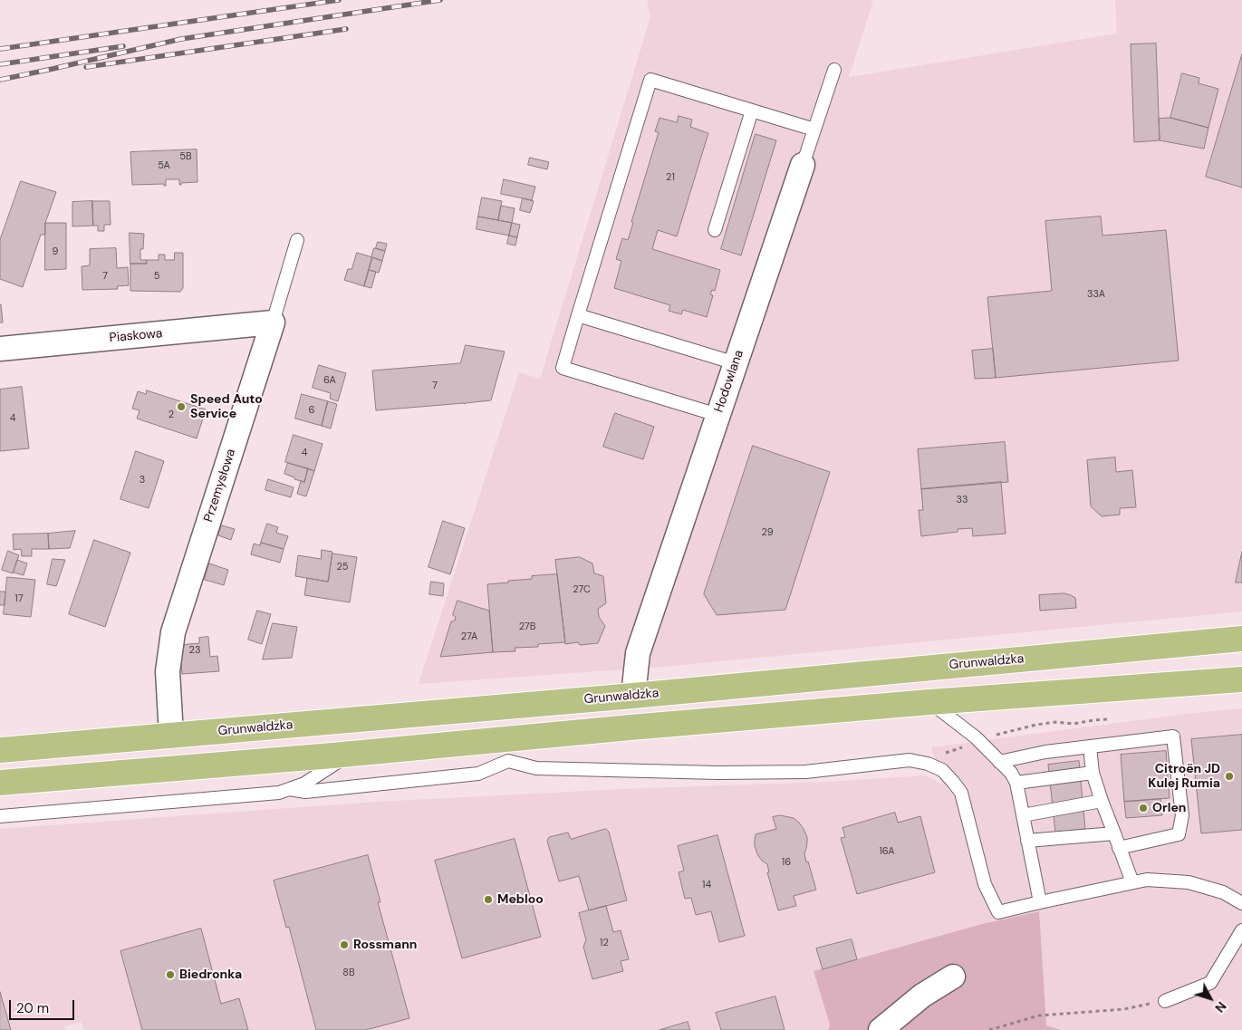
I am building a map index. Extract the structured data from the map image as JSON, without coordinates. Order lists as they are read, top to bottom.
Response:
{
  "streets": {
    "main road": ["Grunwaldzka"],
    "street": ["Piaskowa", "Hodowlana", "Przemysłowa"]
  },
  "crossings": [
    ["Piaskowa", "Przemysłowa"],
    ["Hodowlana", "Grunwaldzka"],
    ["Przemysłowa", "Grunwaldzka"]
  ],
  "places": [
    "Speed Auto Service",
    "Citroën JD Kulej Rumia",
    "Orlen",
    "Mebloo",
    "Rossmann",
    "Biedronka"
  ],
  "house_numbers": [
    "5B",
    "5A",
    "21",
    "9",
    "7",
    "5",
    "33A",
    "6A",
    "7",
    "6",
    "2",
    "4",
    "4",
    "3",
    "33",
    "29",
    "25",
    "27C",
    "17",
    "27B",
    "27A",
    "23",
    "16A",
    "16",
    "14",
    "12",
    "8B"
  ],
  "scale_bar": "20 m",
  "north": "bottom right"
}
